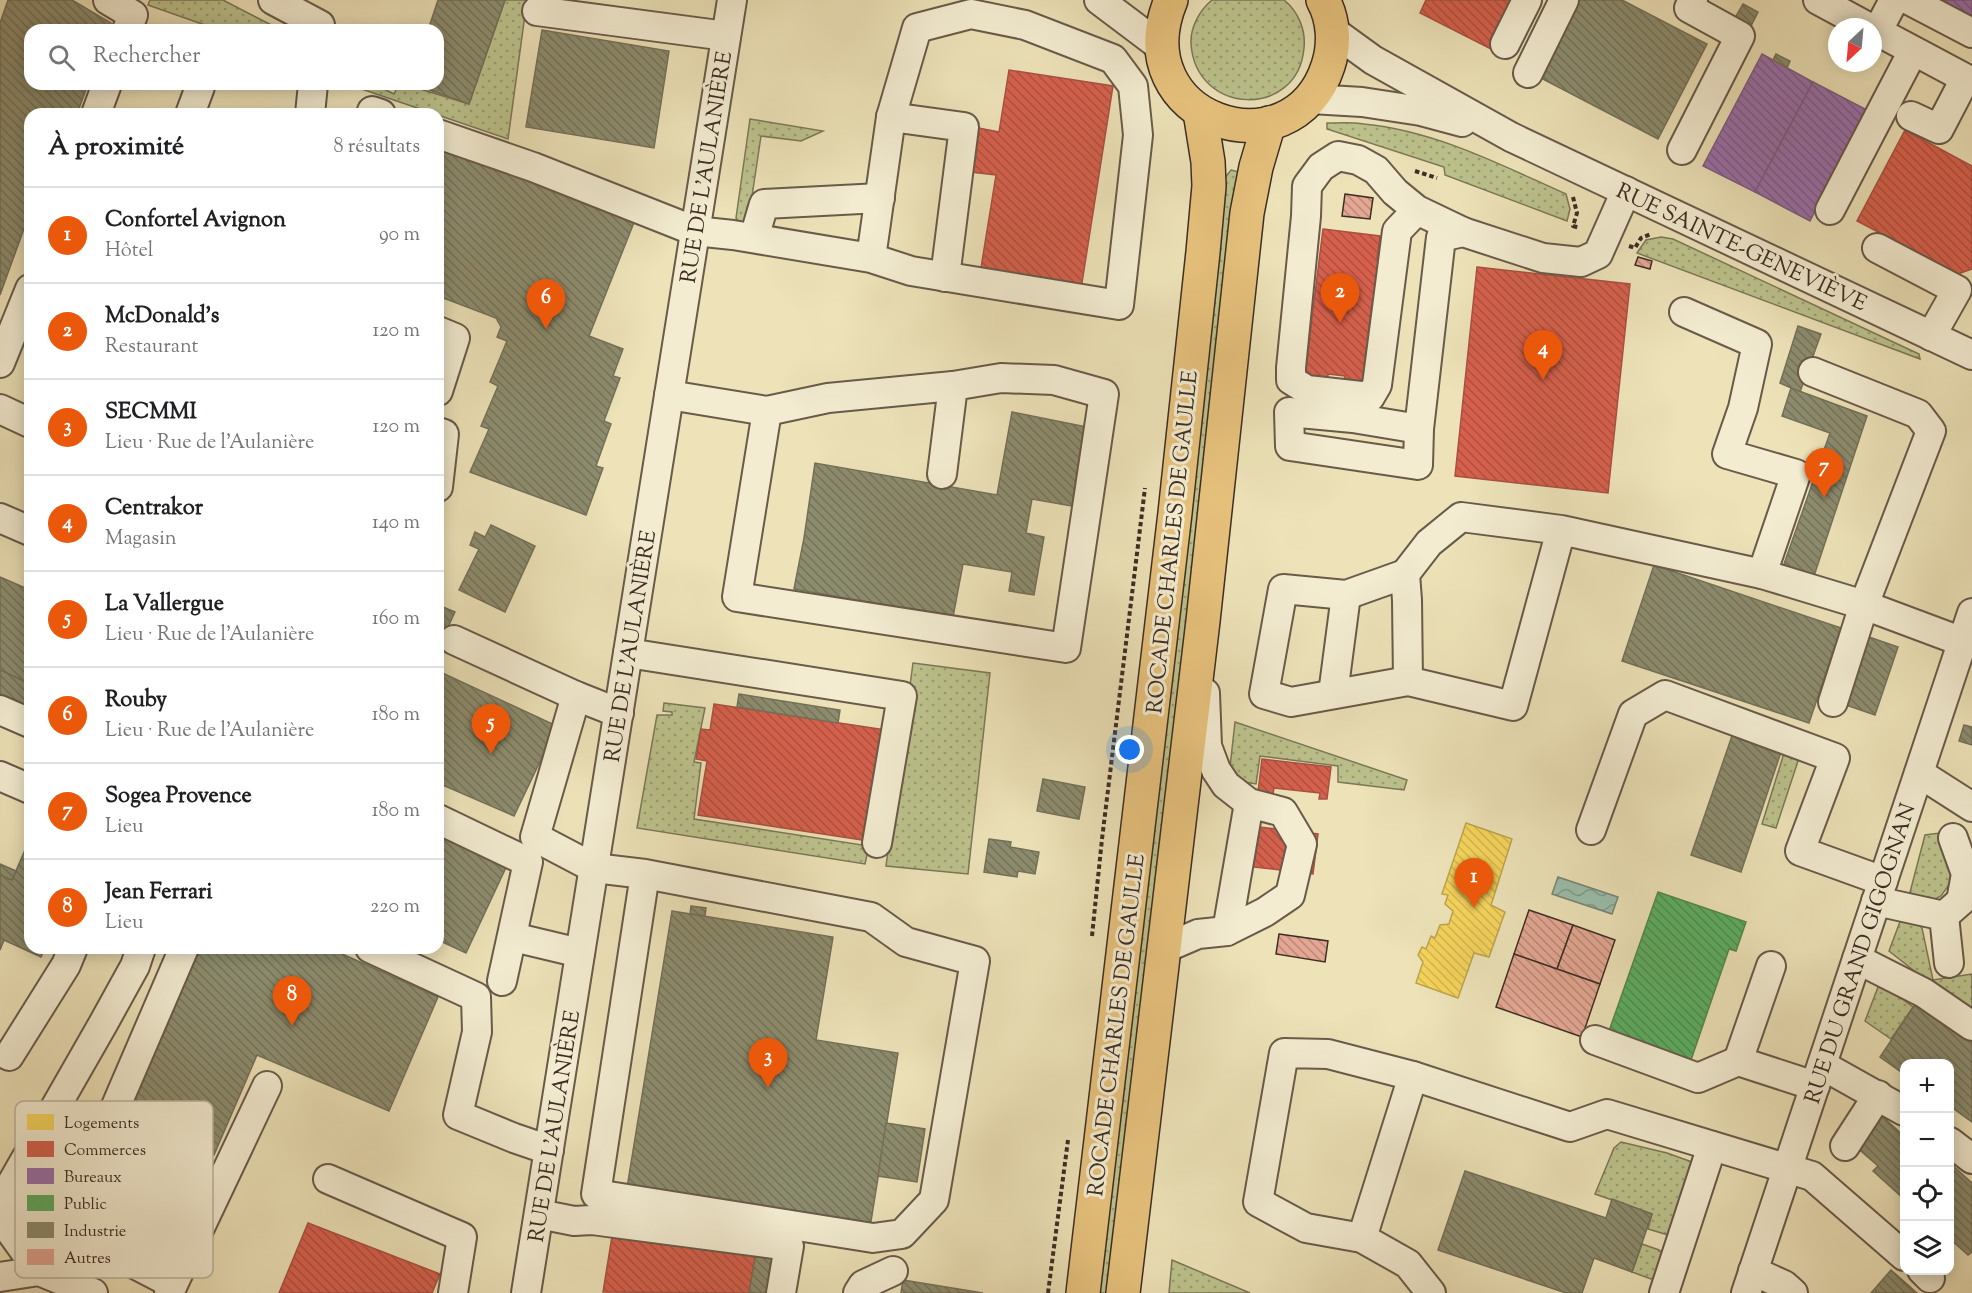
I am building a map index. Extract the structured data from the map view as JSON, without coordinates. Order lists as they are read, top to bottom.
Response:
{
  "streets": {
    "main road": ["ROCADE CHARLES DE GAULLE"],
    "street": ["RUE DE L'AULANIÈRE", "RUE SAINTE-GENEVIÈVE", "RUE DU GRAND GIGOGNAN"]
  },
  "legend": [
    "Logements",
    "Commerces",
    "Bureaux",
    "Public",
    "Industrie",
    "Autres"
  ],
  "north": "bottom left",
  "page": {
    "search": "Rechercher",
    "heading": ["À proximité", "8 résultats"],
    "list": [
      {
        "mark": "1",
        "name": "Confortel Avignon",
        "note": "Hôtel",
        "value": "90 m"
      },
      {
        "mark": "2",
        "name": "McDonald's",
        "note": "Restaurant",
        "value": "120 m"
      },
      {
        "mark": "3",
        "name": "SECMMI",
        "note": "Lieu · Rue de l'Aulanière",
        "value": "120 m"
      },
      {
        "mark": "4",
        "name": "Centrakor",
        "note": "Magasin",
        "value": "140 m"
      },
      {
        "mark": "5",
        "name": "La Vallergue",
        "note": "Lieu · Rue de l'Aulanière",
        "value": "160 m"
      },
      {
        "mark": "6",
        "name": "Rouby",
        "note": "Lieu · Rue de l'Aulanière",
        "value": "180 m"
      },
      {
        "mark": "7",
        "name": "Sogea Provence",
        "note": "Lieu",
        "value": "180 m"
      },
      {
        "mark": "8",
        "name": "Jean Ferrari",
        "note": "Lieu",
        "value": "220 m"
      }
    ],
    "pins": [
      "2",
      "6",
      "4",
      "7",
      "5",
      "1",
      "8",
      "3"
    ],
    "map_buttons": ["+", "−"]
  }
}
